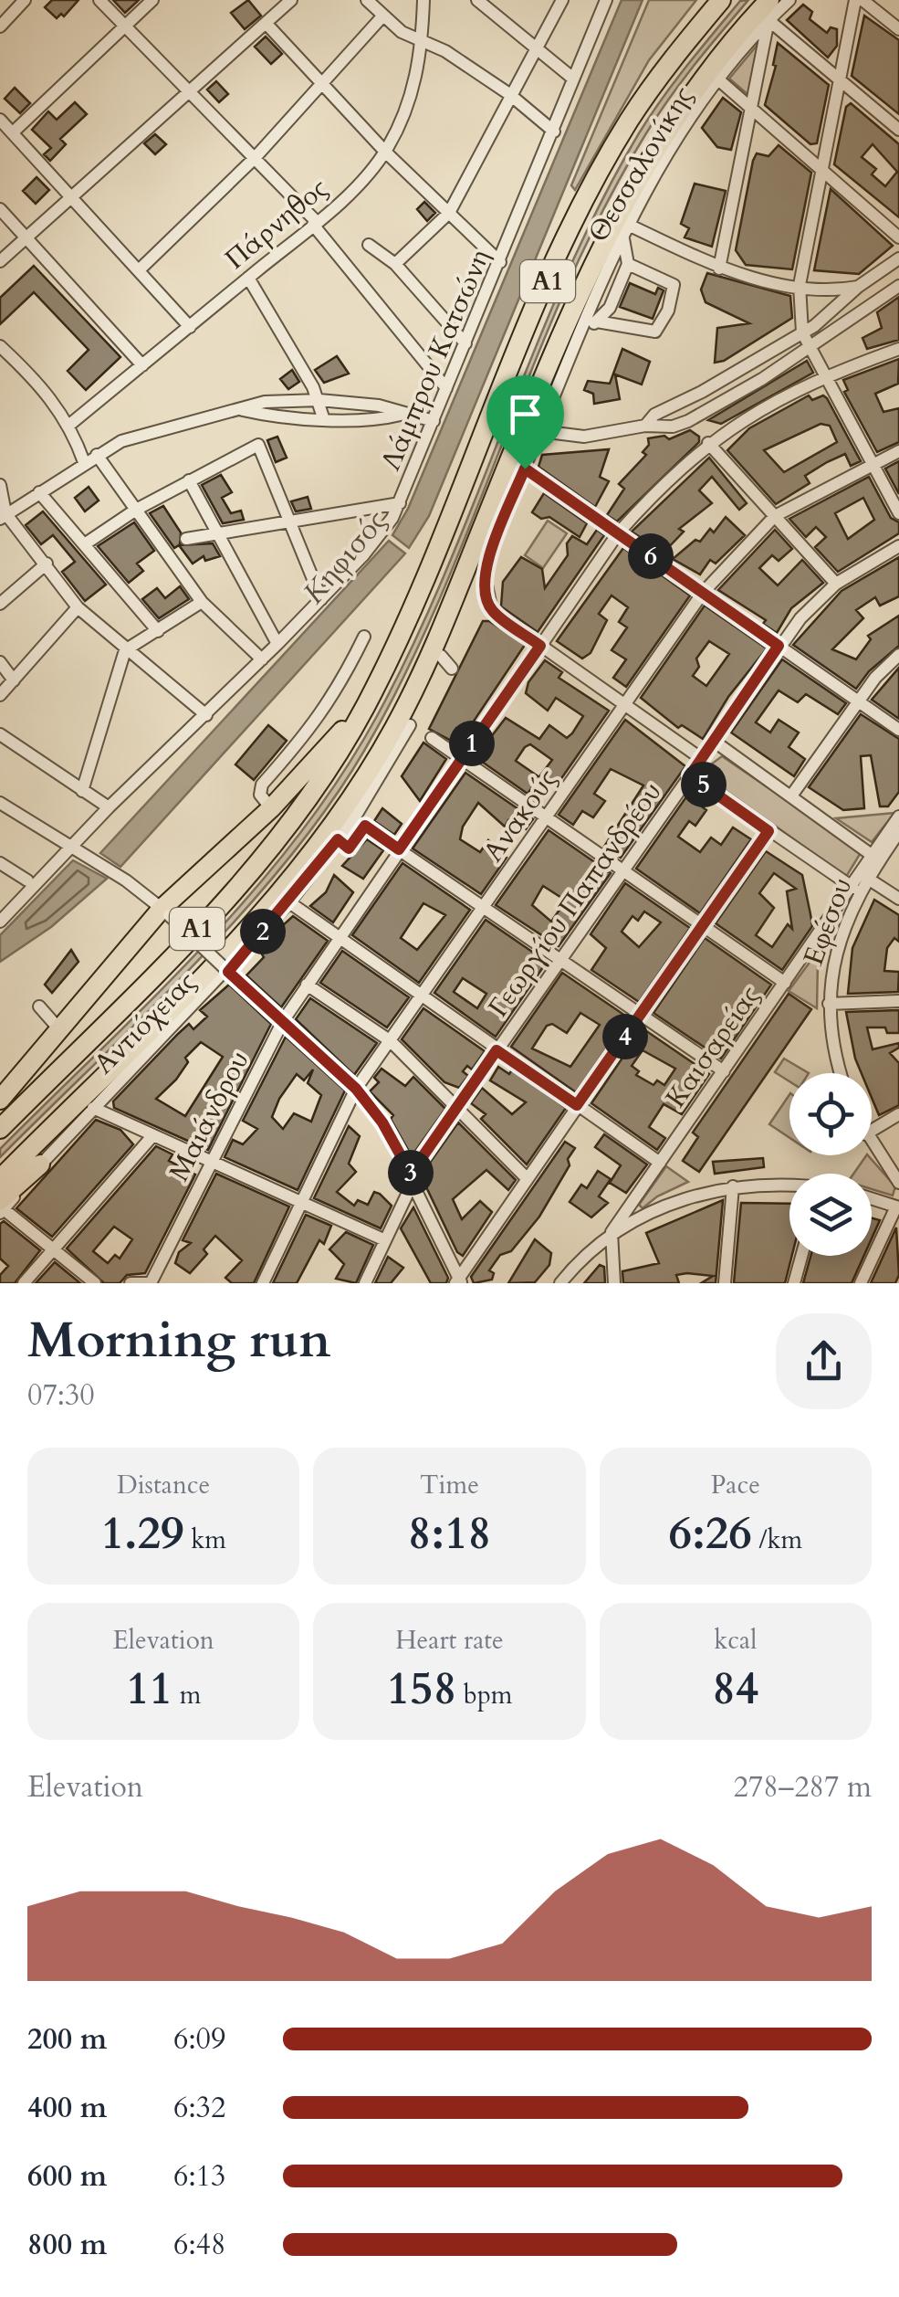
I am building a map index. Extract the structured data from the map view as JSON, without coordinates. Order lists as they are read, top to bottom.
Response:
{
  "streets": {
    "highway": ["Α1"],
    "street": [
      "Θεσσαλονίκης",
      "Πάρνηθος",
      "Λάμπρου Κατσώνη",
      "Ανακούς",
      "Γεωργίου Παπανδρέου",
      "Εφέσου",
      "Αντιόχειας",
      "Καισαρείας",
      "Μαιάνδρου"
    ]
  },
  "crossings": [
    ["Θεσσαλονίκης", "Α1"],
    ["Θεσσαλονίκης", "Μαιάνδρου"],
    ["Εφέσου", "Καισαρείας"]
  ],
  "water": ["Κηφισός"],
  "page": {
    "pins": [
      "6",
      "1",
      "5",
      "2",
      "4",
      "3"
    ],
    "heading": ["Morning run", "07:30"],
    "stats": [
      ["Distance", "1.29 km"],
      ["Time", "8:18"],
      ["Pace", "6:26 /km"],
      ["Elevation", "11 m"],
      ["Heart rate", "158 bpm"],
      ["kcal", "84"]
    ],
    "chart": ["Elevation", "278–287 m"],
    "list": [
      {
        "name": "200 m",
        "note": "6:09"
      },
      {
        "name": "400 m",
        "note": "6:32"
      },
      {
        "name": "600 m",
        "note": "6:13"
      },
      {
        "name": "800 m",
        "note": "6:48"
      }
    ]
  }
}
